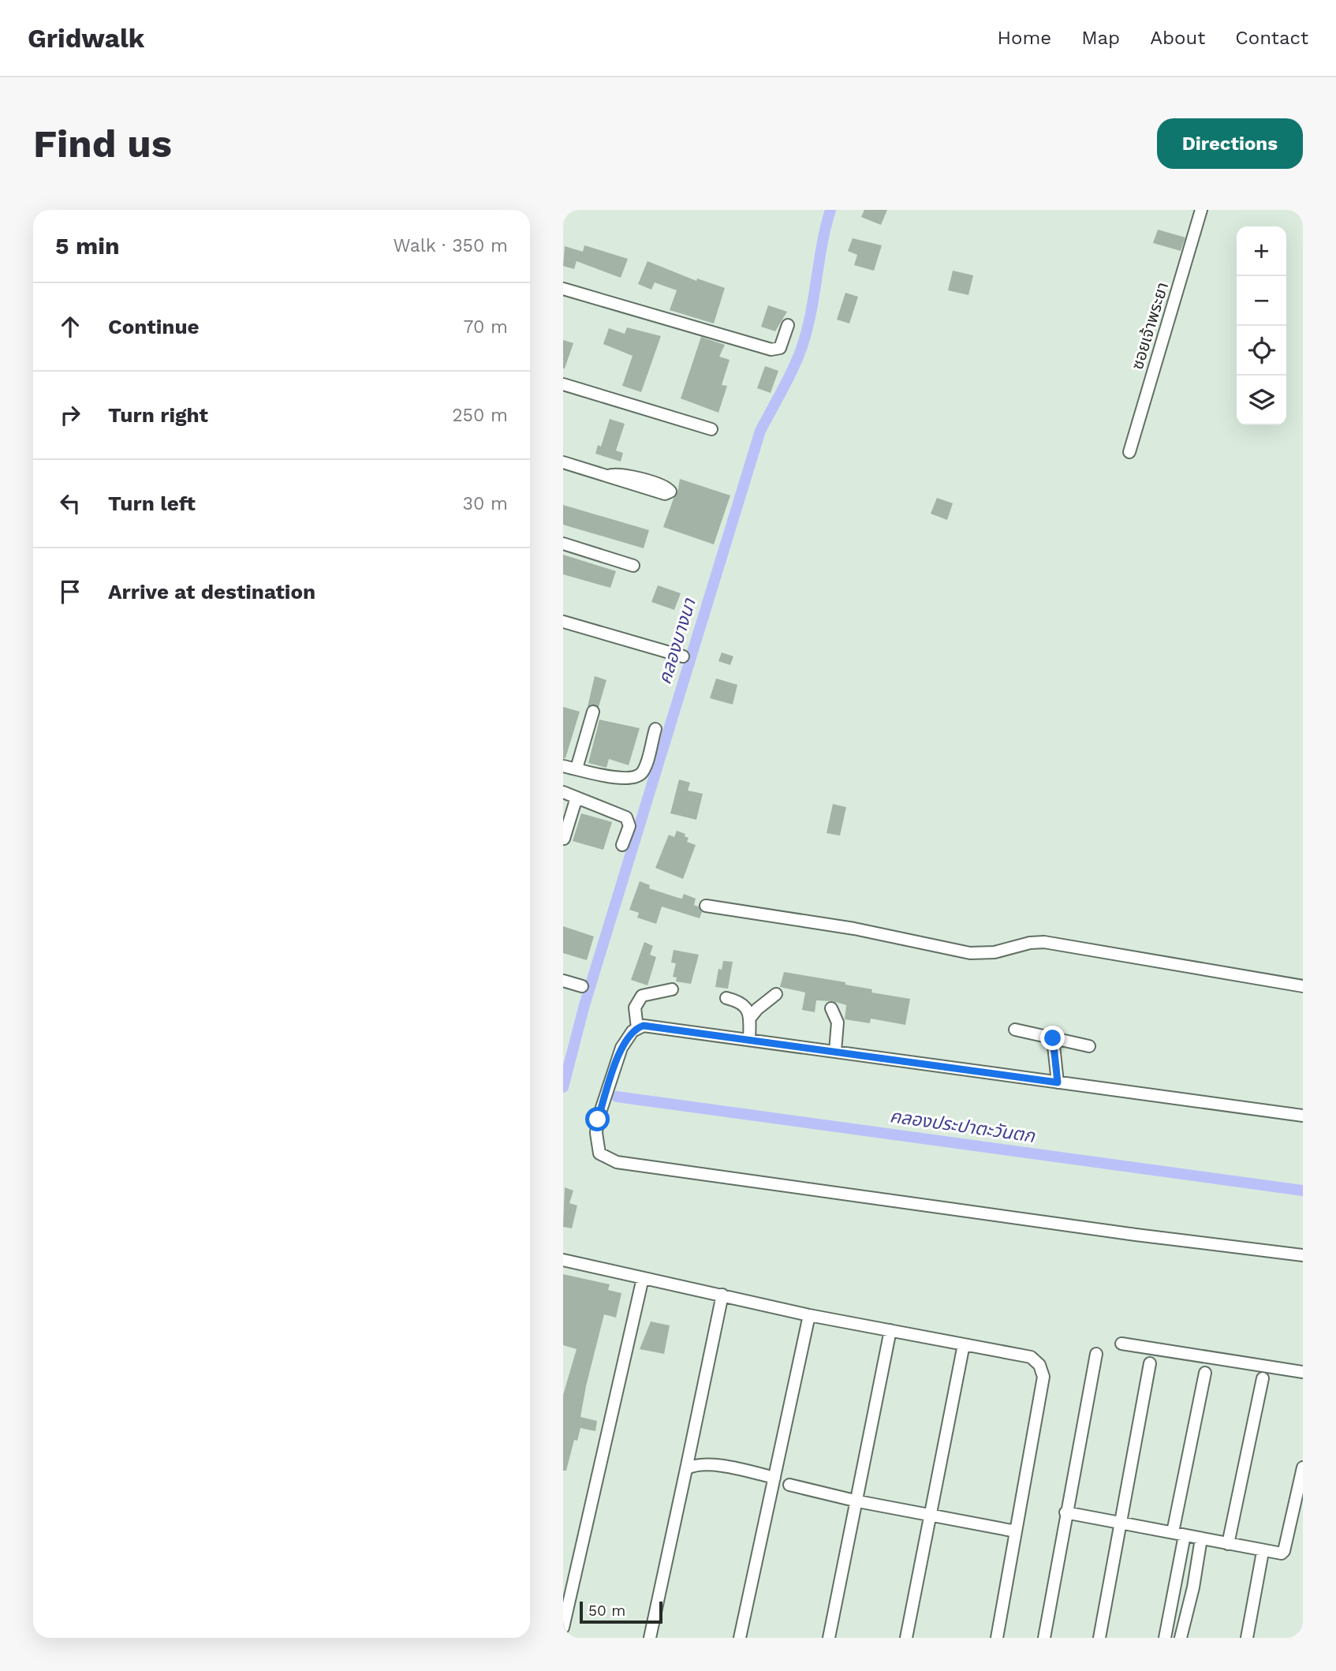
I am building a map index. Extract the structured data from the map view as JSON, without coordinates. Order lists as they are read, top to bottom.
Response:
{
  "streets": {
    "street": ["ซอยเจ้าพระยา"]
  },
  "water": ["คลองบางนา", "คลองประปาตะวันตก"],
  "scale_bar": "50 m",
  "page": {
    "header": "Gridwalk",
    "nav": [
      "Home",
      "Map",
      "About",
      "Contact"
    ],
    "buttons": "Directions",
    "title": "Find us",
    "heading": ["5 min", "Walk · 350 m"],
    "map_buttons": ["+", "−"],
    "list": [
      ["Continue", "70 m"],
      ["Turn right", "250 m"],
      ["Turn left", "30 m"],
      "Arrive at destination"
    ],
    "scale": "50 m"
  }
}
